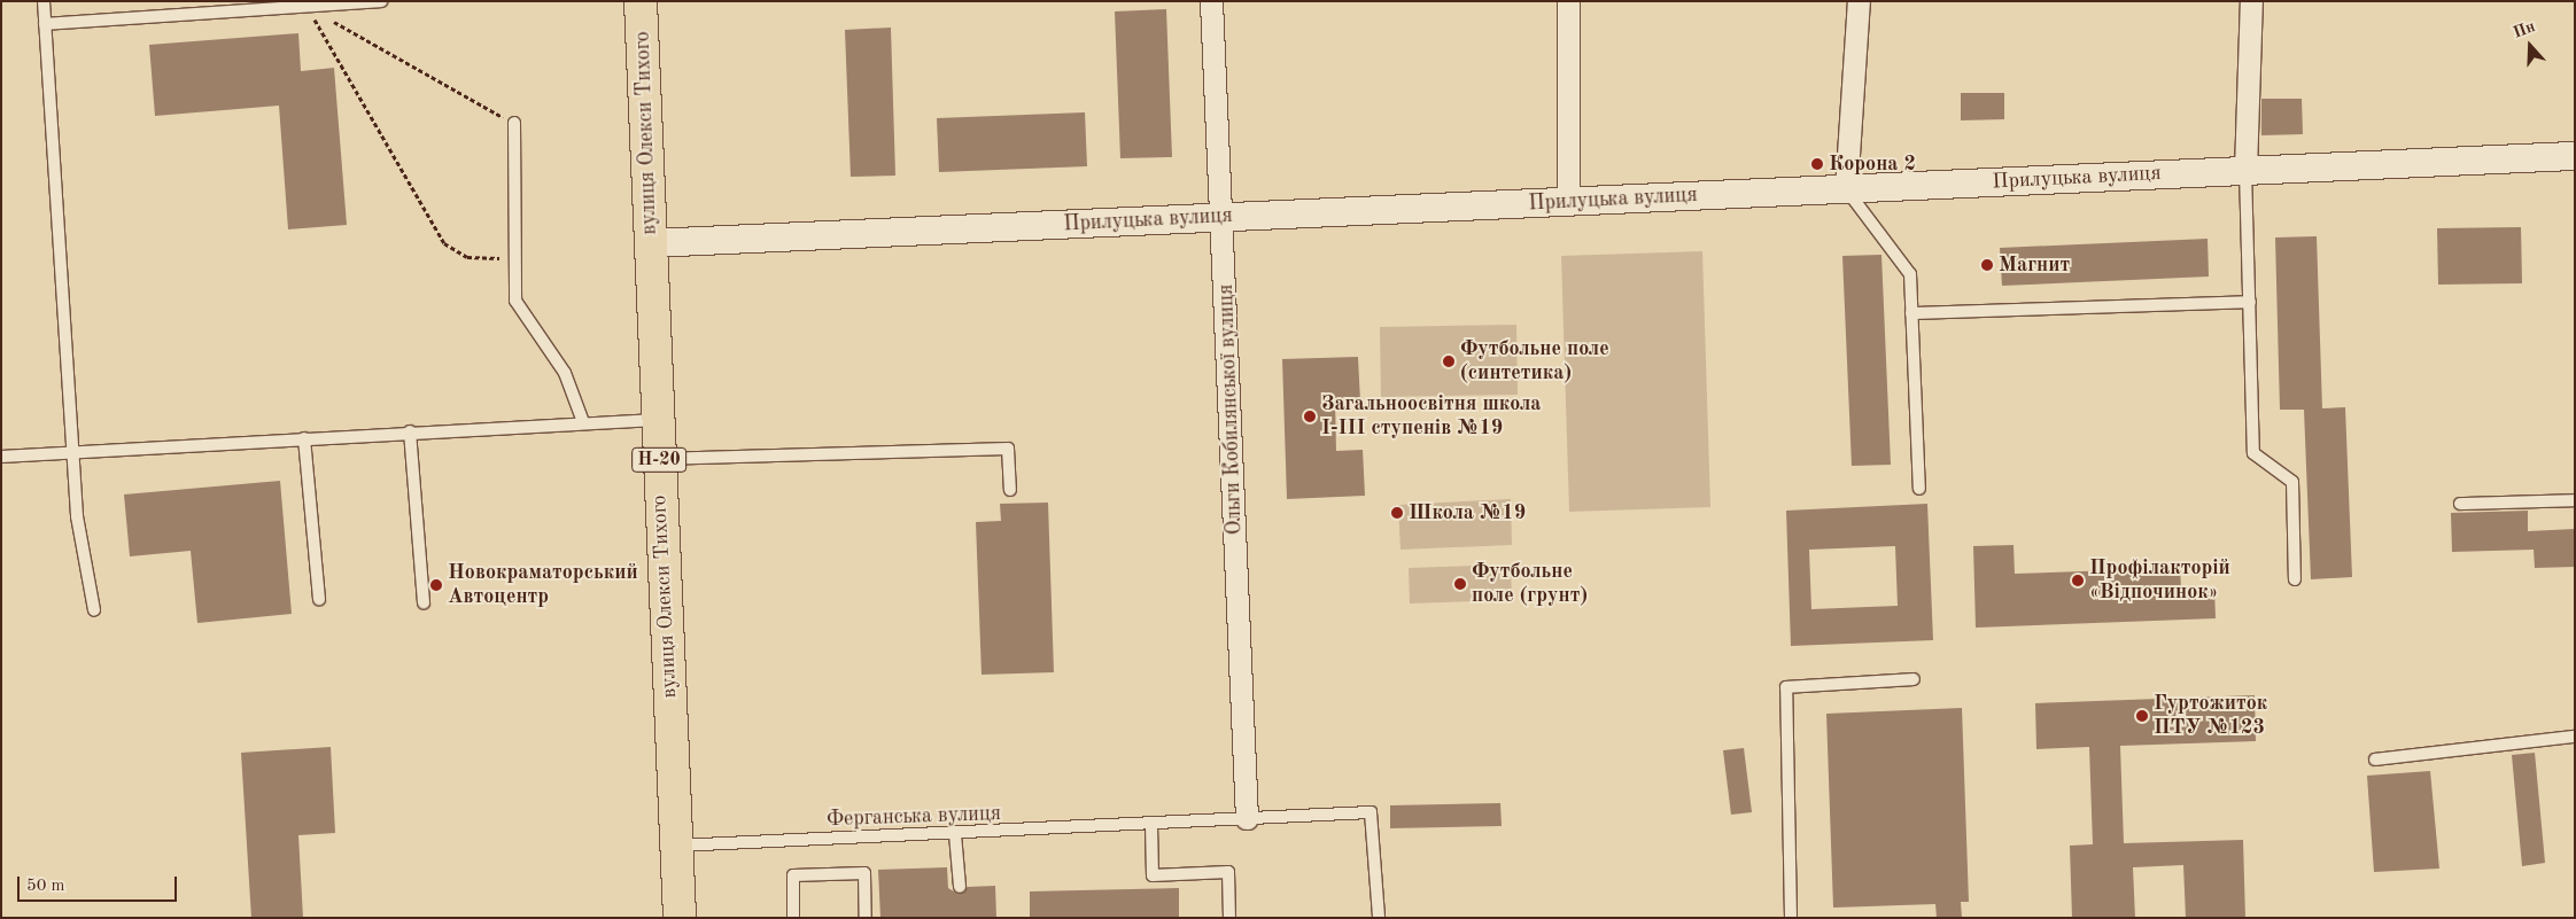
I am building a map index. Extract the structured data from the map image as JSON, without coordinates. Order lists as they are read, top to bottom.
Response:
{
  "streets": {
    "main road": ["вулиця Олекси Тихого", "Н-20"],
    "street": ["Прилуцька вулиця", "Ольги Кобилянської вулиця"],
    "lane": ["Ферганська вулиця"]
  },
  "crossings": [
    ["вулиця Олекси Тихого", "Прилуцька вулиця"],
    ["вулиця Олекси Тихого", "Ферганська вулиця"],
    ["Прилуцька вулиця", "Ольги Кобилянської вулиця"],
    ["Ольги Кобилянської вулиця", "Ферганська вулиця"]
  ],
  "places": [
    "Корона 2",
    "Магнит",
    "Футбольне поле (синтетика)",
    "Загальноосвітня школа І-ІІІ ступенів №19",
    "Школа №19",
    "Профілакторій «Відпочинок»",
    "Футбольне поле (грунт)",
    "Новокраматорський Автоцентр",
    "Гуртожиток ПТУ №123"
  ],
  "scale_bar": "50 m",
  "north": "top"
}
